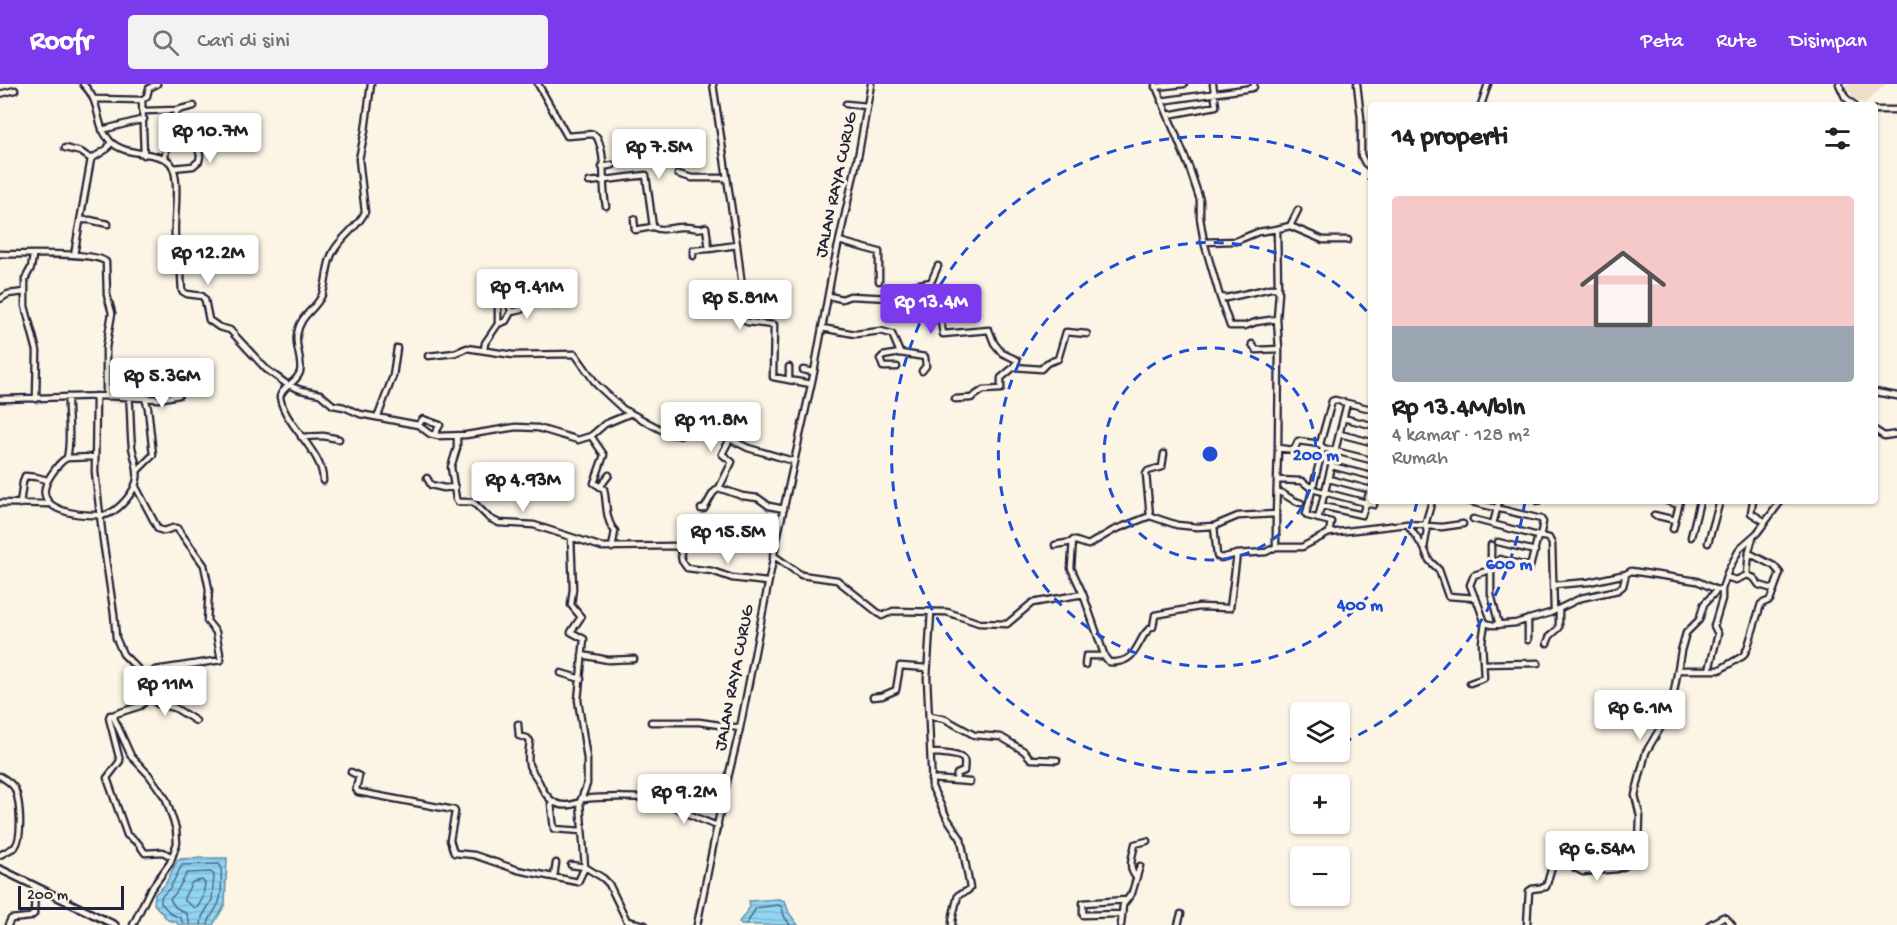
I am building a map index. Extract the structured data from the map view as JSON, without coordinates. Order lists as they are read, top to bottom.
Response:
{
  "streets": {
    "street": ["JALAN RAYA CURUG"]
  },
  "scale_bar": "200 m",
  "page": {
    "header": "Roofr",
    "search": "Cari di sini",
    "nav": ["Peta", "Rute", "Disimpan"],
    "heading": "14 properti",
    "price": [
      "Rp 10.7M",
      "Rp 7.5M",
      "Rp 12.2M",
      "Rp 9.41M",
      "Rp 5.81M",
      "Rp 13.4M",
      "Rp 5.36M",
      "Rp 11.8M",
      "Rp 4.93M",
      "Rp 15.5M",
      "Rp 11M",
      "Rp 6.1M",
      "Rp 9.2M",
      "Rp 6.54M"
    ],
    "list": [
      {
        "name": "Rp 13.4M/bln",
        "note": "4 kamar · 128 m² · Rumah"
      }
    ],
    "map_buttons": ["+", "−"],
    "scale": "200 m"
  },
  "rings": ["200 m", "600 m", "400 m"]
}
